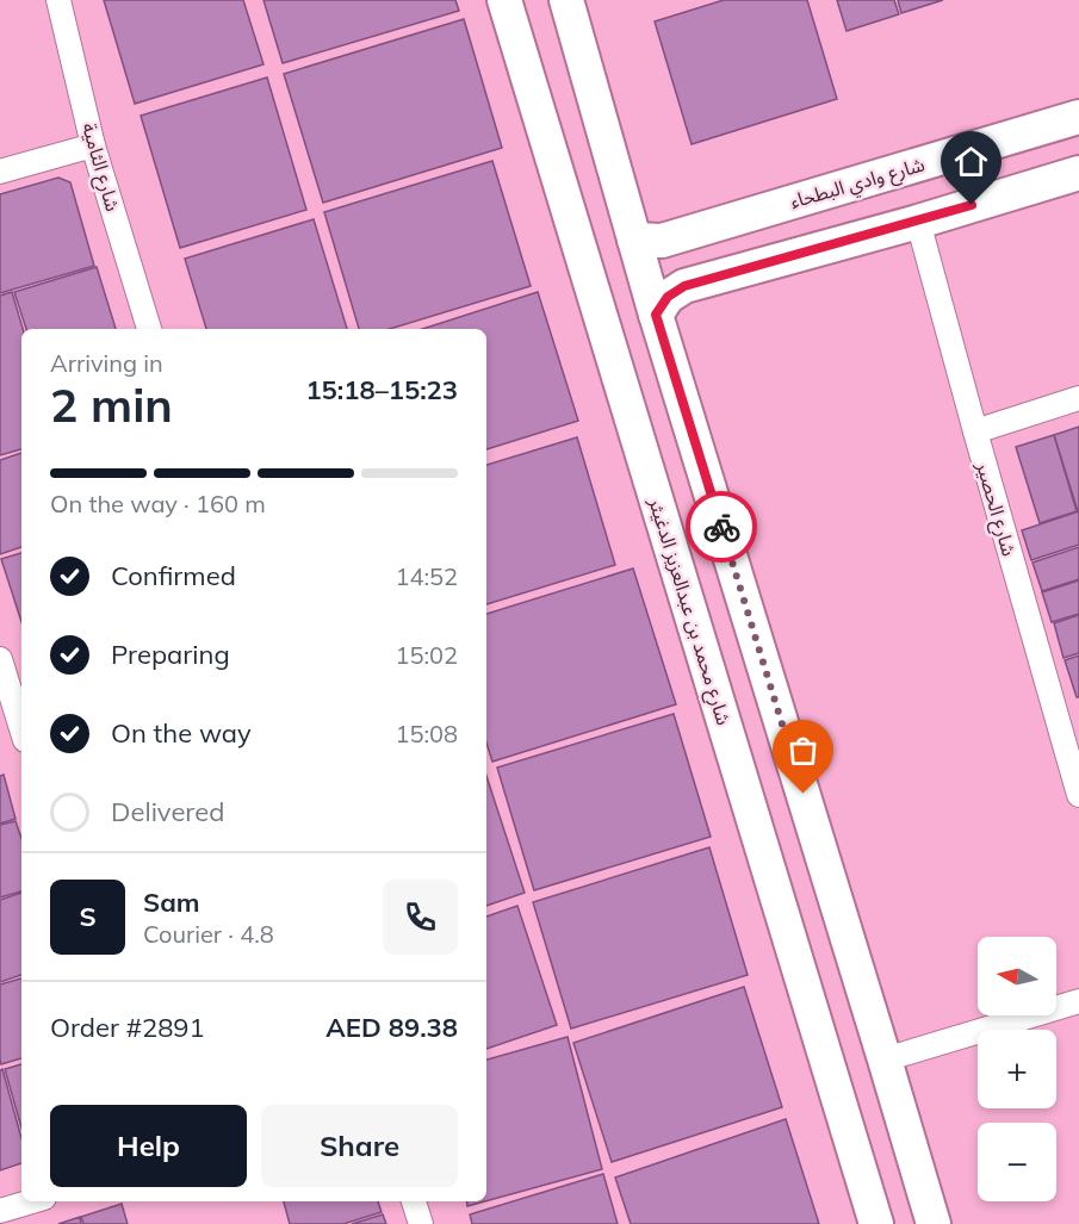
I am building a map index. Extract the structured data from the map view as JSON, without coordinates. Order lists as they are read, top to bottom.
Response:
{
  "streets": {
    "street": [
      "شارع الثامية",
      "شارع وادي البطحاء",
      "شارع الحصير",
      "شارع محمد بن عبدالعزيز الدغيثر"
    ]
  },
  "north": "left",
  "page": {
    "heading": ["2 min", "Arriving in", "15:18–15:23"],
    "panel": [
      "Sam",
      "Courier · 4.8",
      "Order #2891",
      "AED 89.38"
    ],
    "bar": "On the way · 160 m",
    "list": [
      ["Confirmed", "14:52"],
      ["Preparing", "15:02"],
      ["On the way", "15:08"],
      "Delivered"
    ],
    "round": "S",
    "map_buttons": ["+", "−"],
    "buttons": ["Help", "Share"]
  }
}
